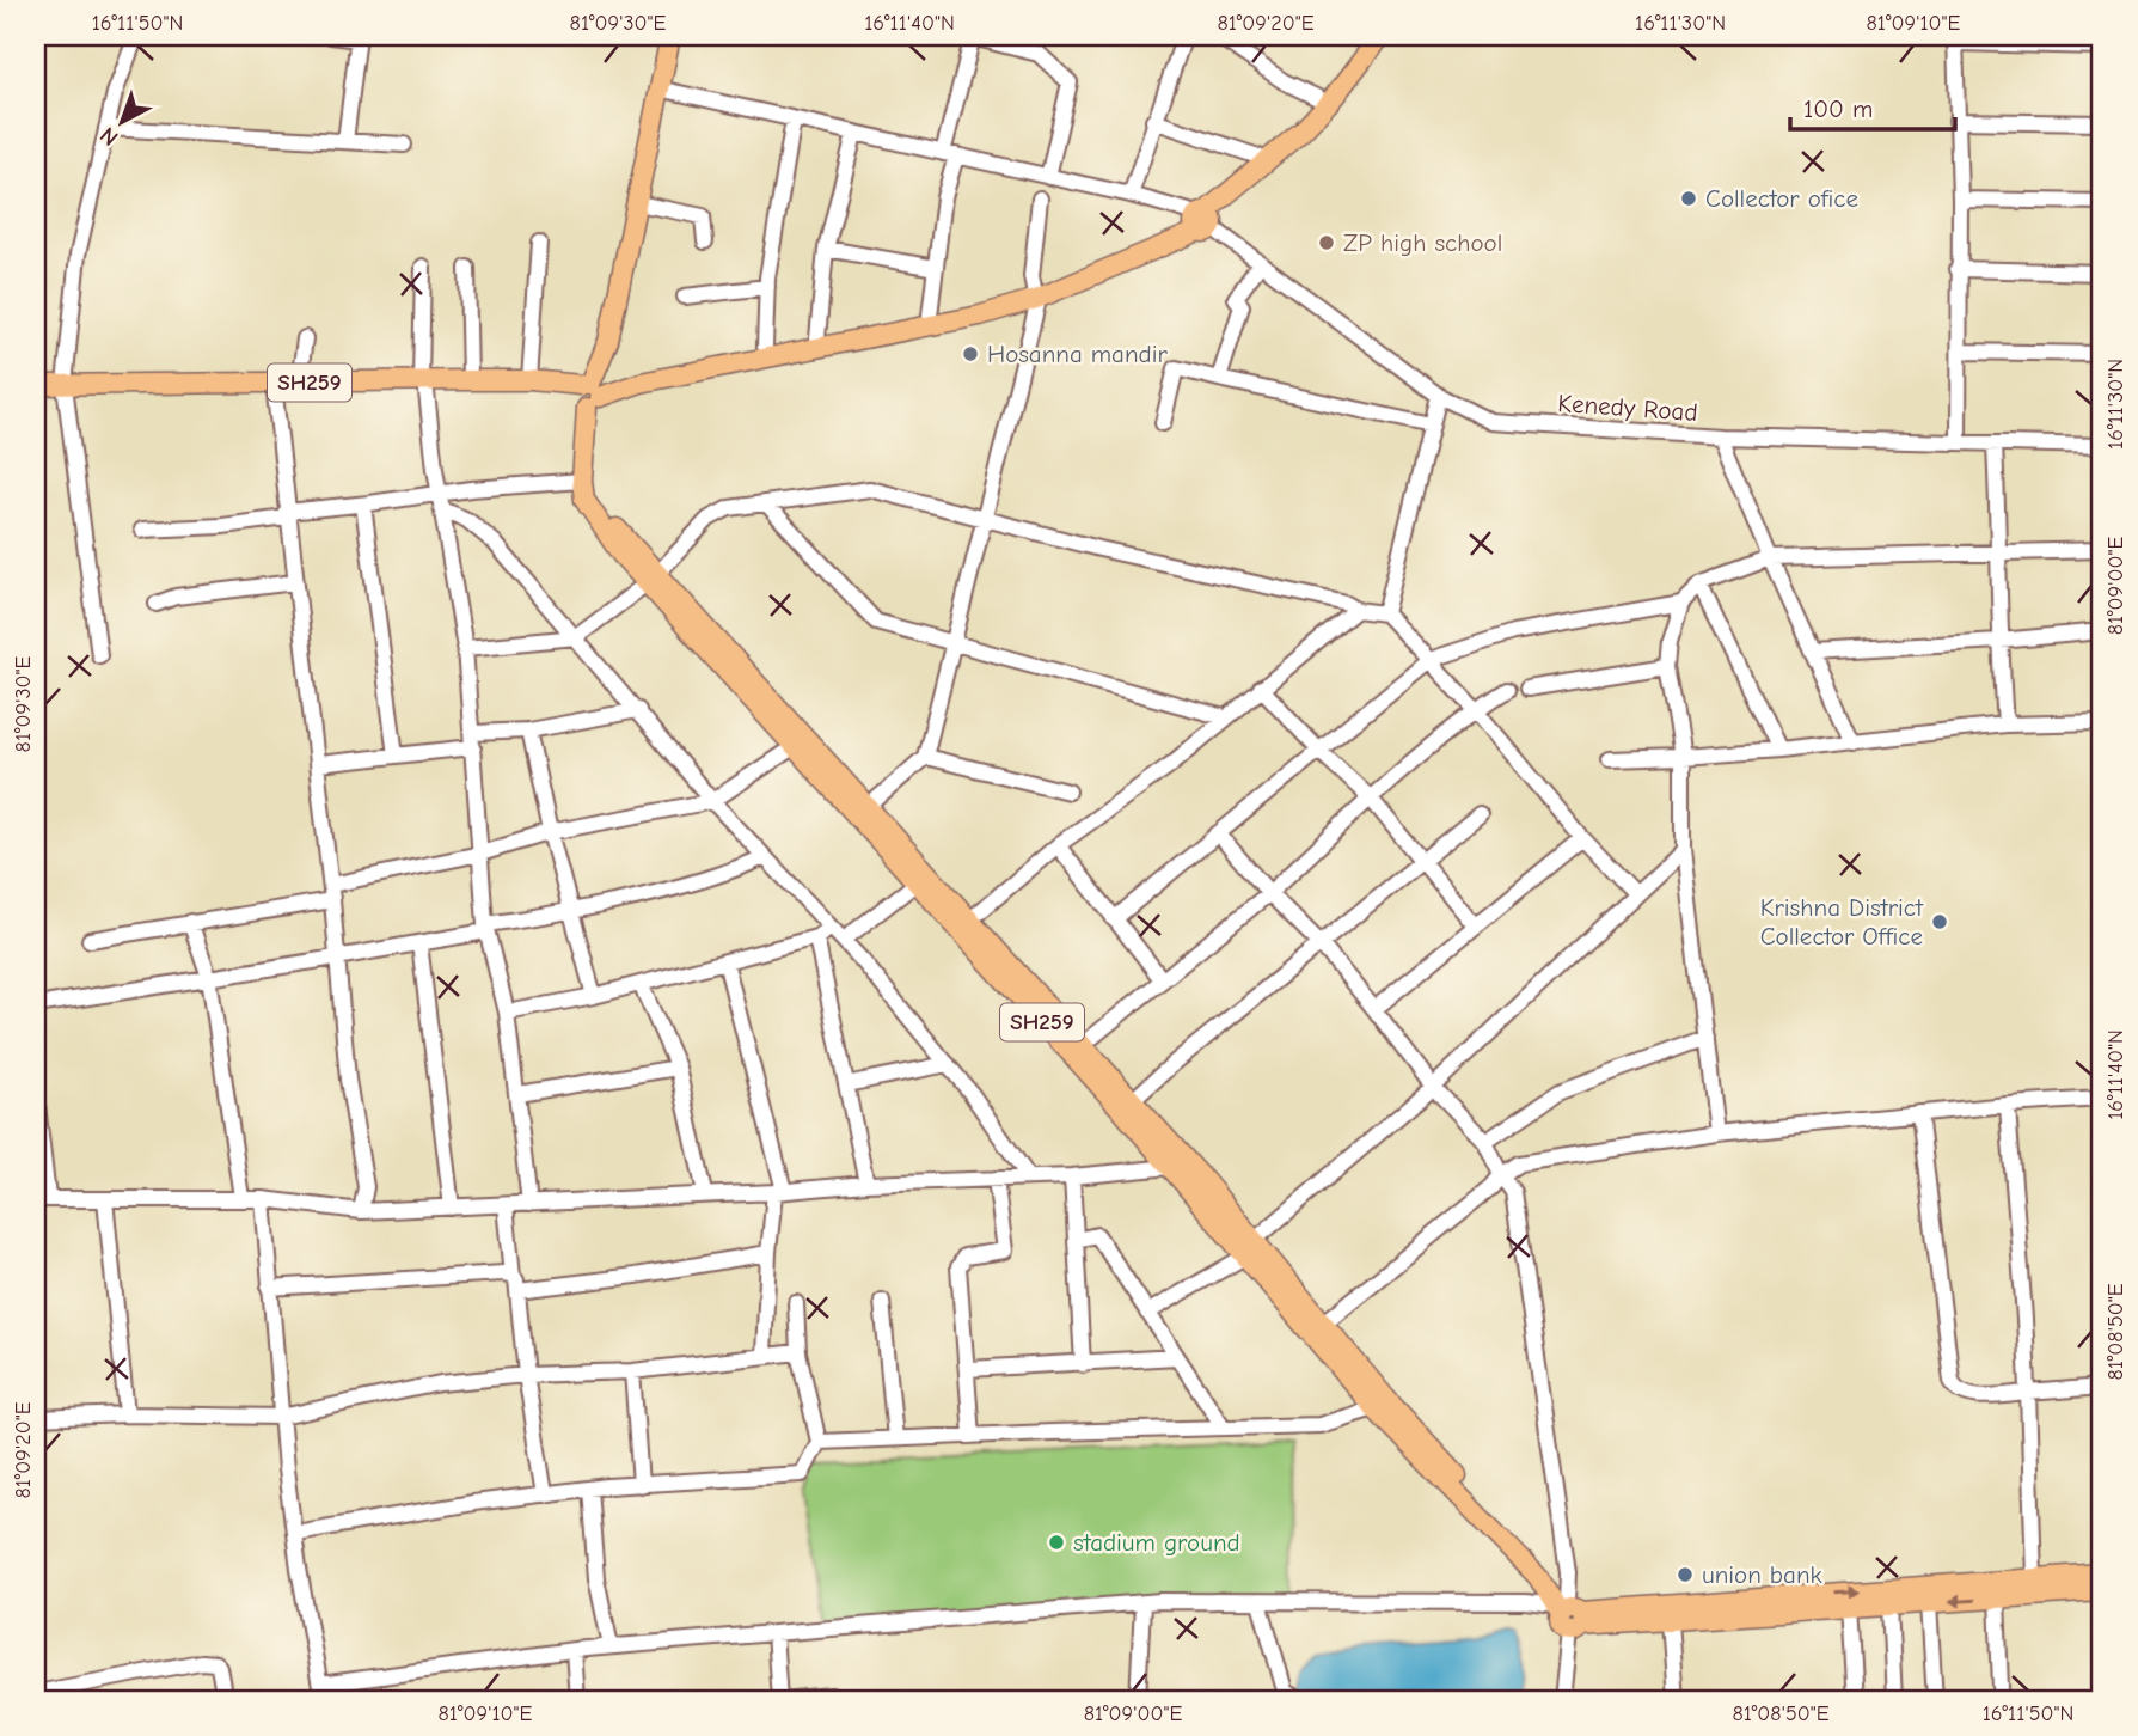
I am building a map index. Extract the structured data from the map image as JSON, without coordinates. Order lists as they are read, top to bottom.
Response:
{
  "streets": {
    "main road": ["SH259"],
    "street": ["Kenedy Road"]
  },
  "places": [
    "Collector ofice",
    "ZP high school",
    "Hosanna mandir",
    "Krishna District Collector Office",
    "stadium ground",
    "union bank"
  ],
  "scale_bar": "100 m",
  "north": "bottom left",
  "coordinates": [
    "16°11'50\"N",
    "81°09'30\"E",
    "16°11'40\"N",
    "81°09'20\"E",
    "16°11'30\"N",
    "81°09'10\"E",
    "81°09'00\"E",
    "81°08'50\"E"
  ]
}
